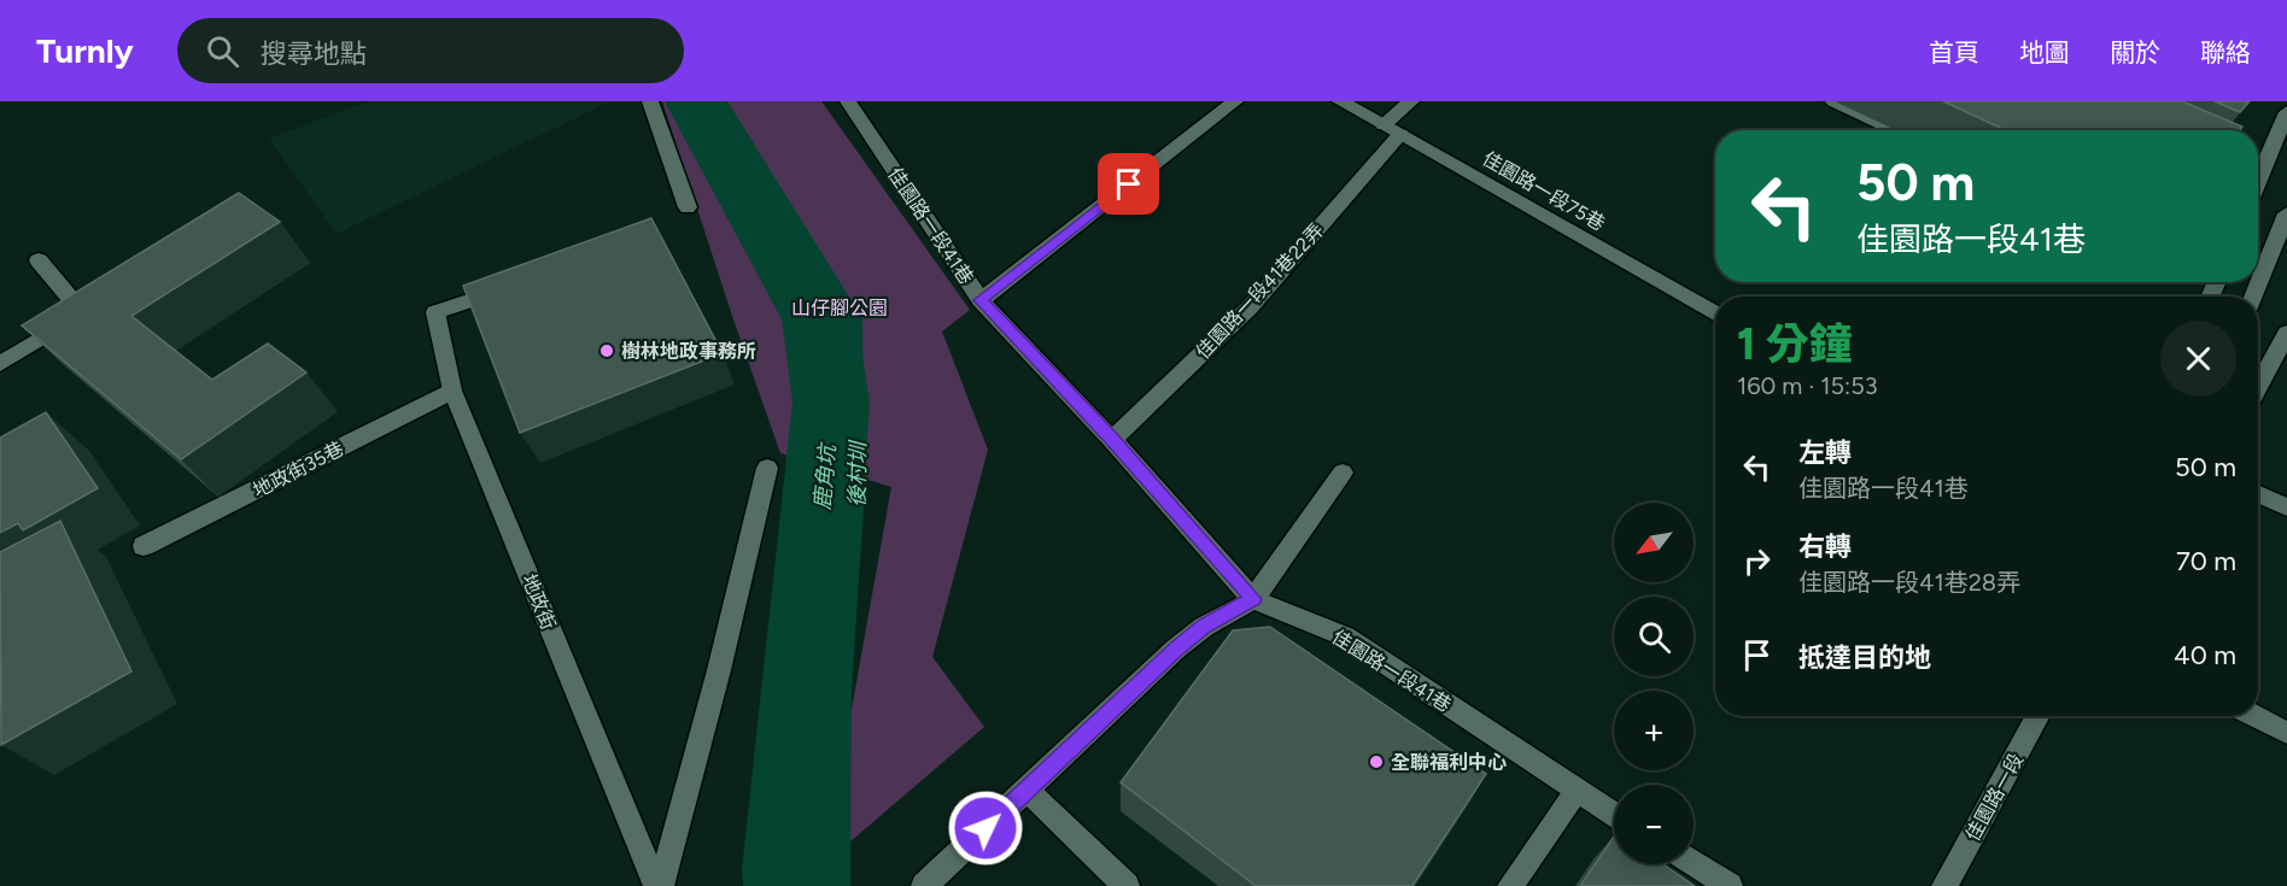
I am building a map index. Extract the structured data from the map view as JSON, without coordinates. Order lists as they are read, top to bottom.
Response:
{
  "streets": {
    "street": [
      "佳園路一段75巷",
      "佳園路一段41巷",
      "佳園路一段41巷22弄",
      "地政街35巷",
      "地政街",
      "佳園路一段"
    ]
  },
  "crossings": [
    ["佳園路一段75巷", "佳園路一段41巷22弄"],
    ["佳園路一段41巷", "佳園路一段41巷22弄"],
    ["地政街35巷", "地政街"]
  ],
  "water": ["後村圳", "鹿角坑"],
  "parks": ["山仔腳公園"],
  "places": ["樹林地政事務所", "全聯福利中心"],
  "north": "bottom left",
  "page": {
    "header": "Turnly",
    "search": "搜尋地點",
    "nav": [
      "首頁",
      "地圖",
      "關於",
      "聯絡"
    ],
    "turn": ["50 m", "佳園路一段41巷"],
    "heading": ["1 分鐘", "160 m · 15:53"],
    "list": [
      {
        "name": "左轉",
        "note": "佳園路一段41巷",
        "value": "50 m"
      },
      {
        "name": "右轉",
        "note": "佳園路一段41巷28弄",
        "value": "70 m"
      },
      {
        "name": "抵達目的地",
        "value": "40 m"
      }
    ],
    "map_buttons": ["+", "−"]
  }
}
